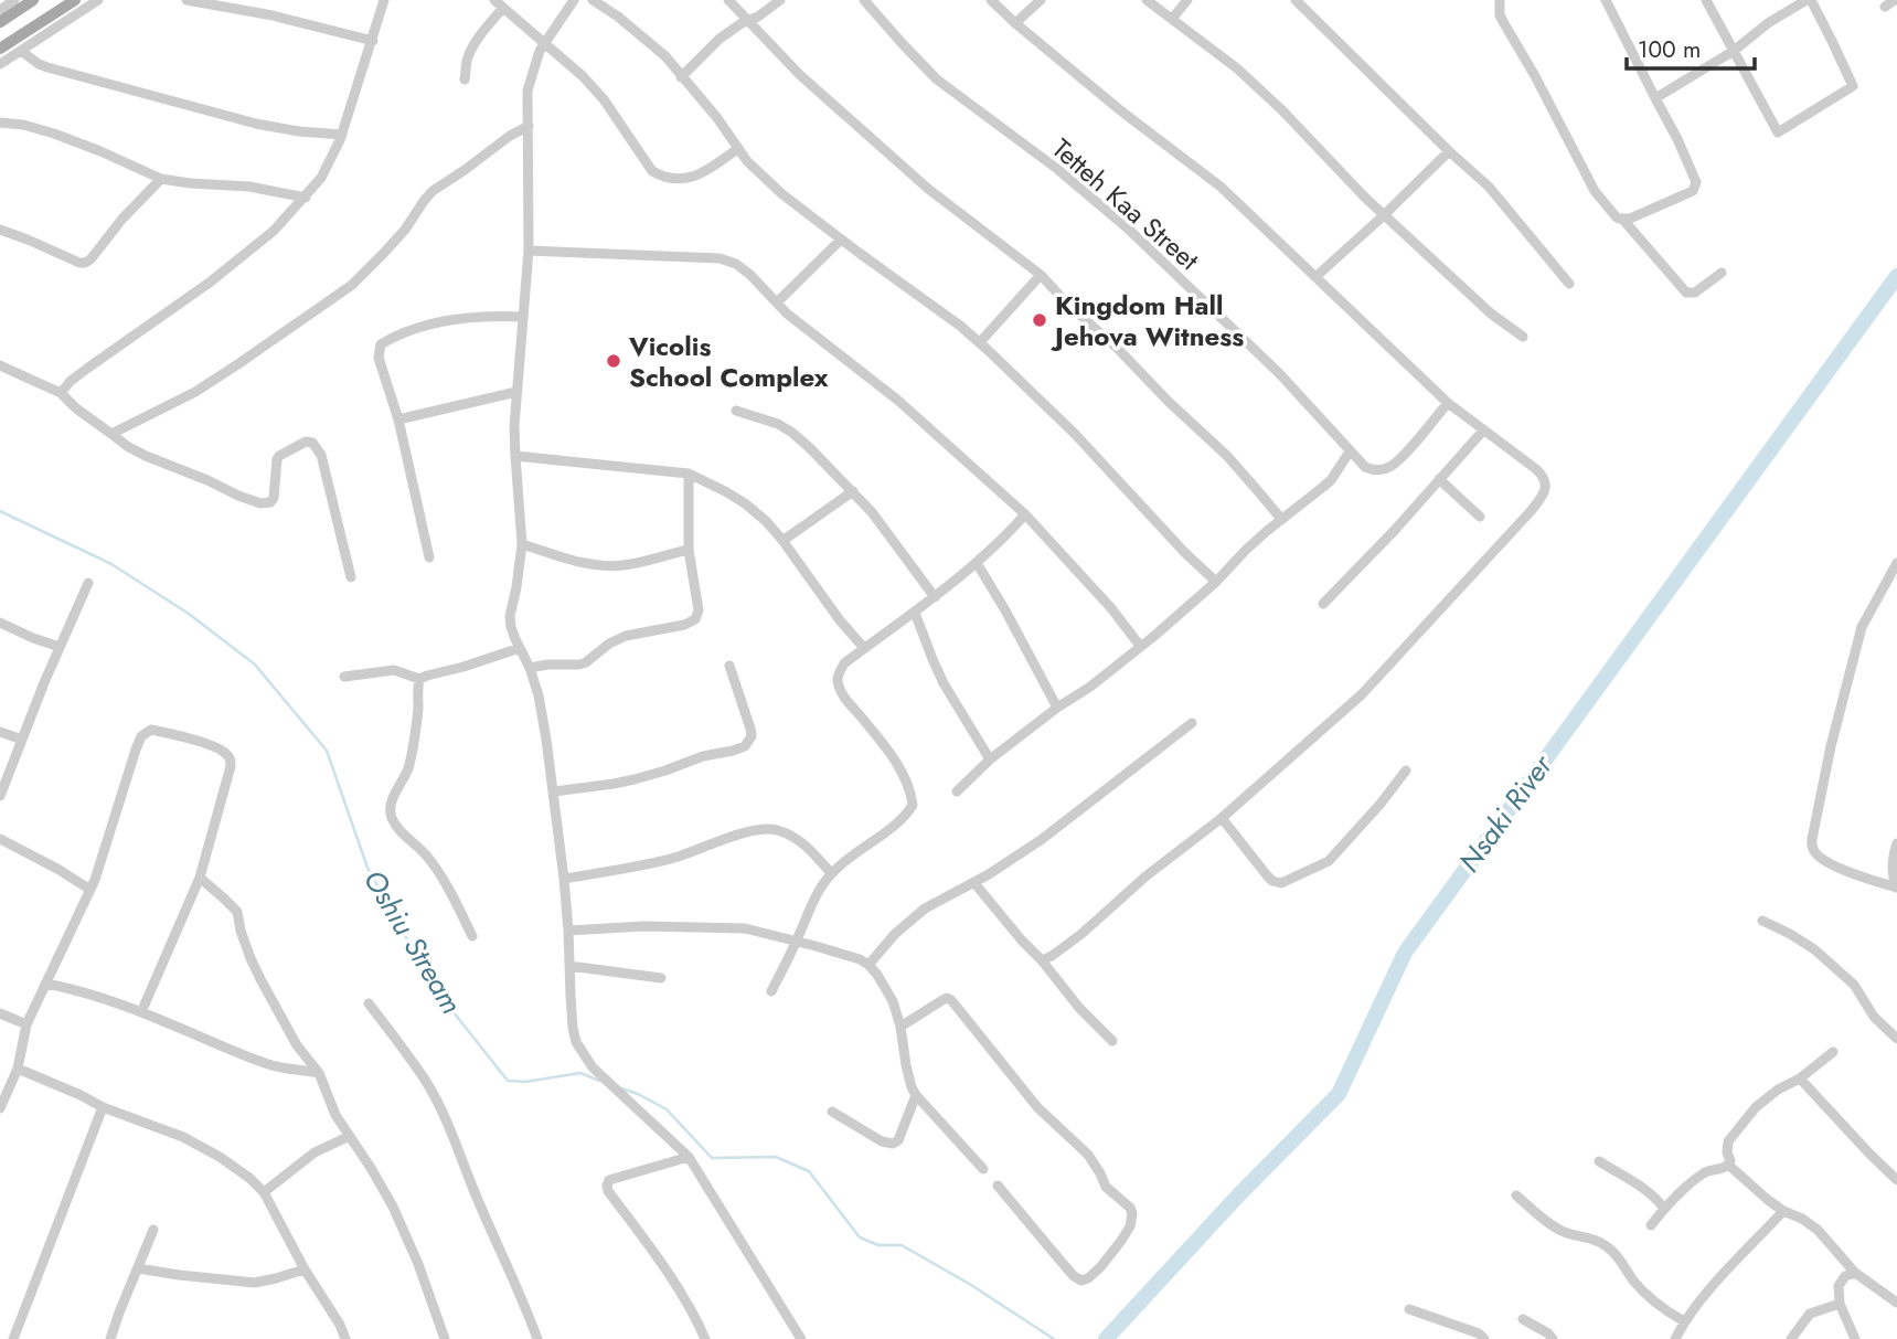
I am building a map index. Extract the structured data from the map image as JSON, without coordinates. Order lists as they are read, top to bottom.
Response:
{
  "streets": {
    "street": ["Tetteh Kaa Street"]
  },
  "water": ["Nsaki River", "Oshiu Stream"],
  "places": ["Kingdom Hall Jehova Witness", "Vicolis School Complex"],
  "scale_bar": "100 m"
}
